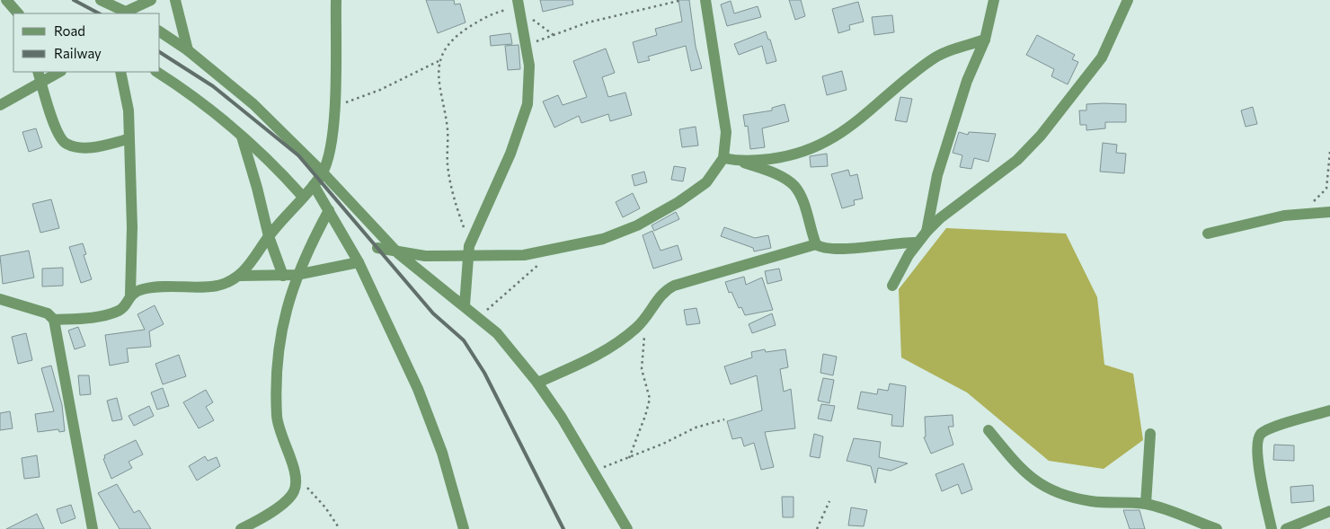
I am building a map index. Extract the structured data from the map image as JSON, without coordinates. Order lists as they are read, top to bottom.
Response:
{
  "legend": ["Road", "Railway"]
}
